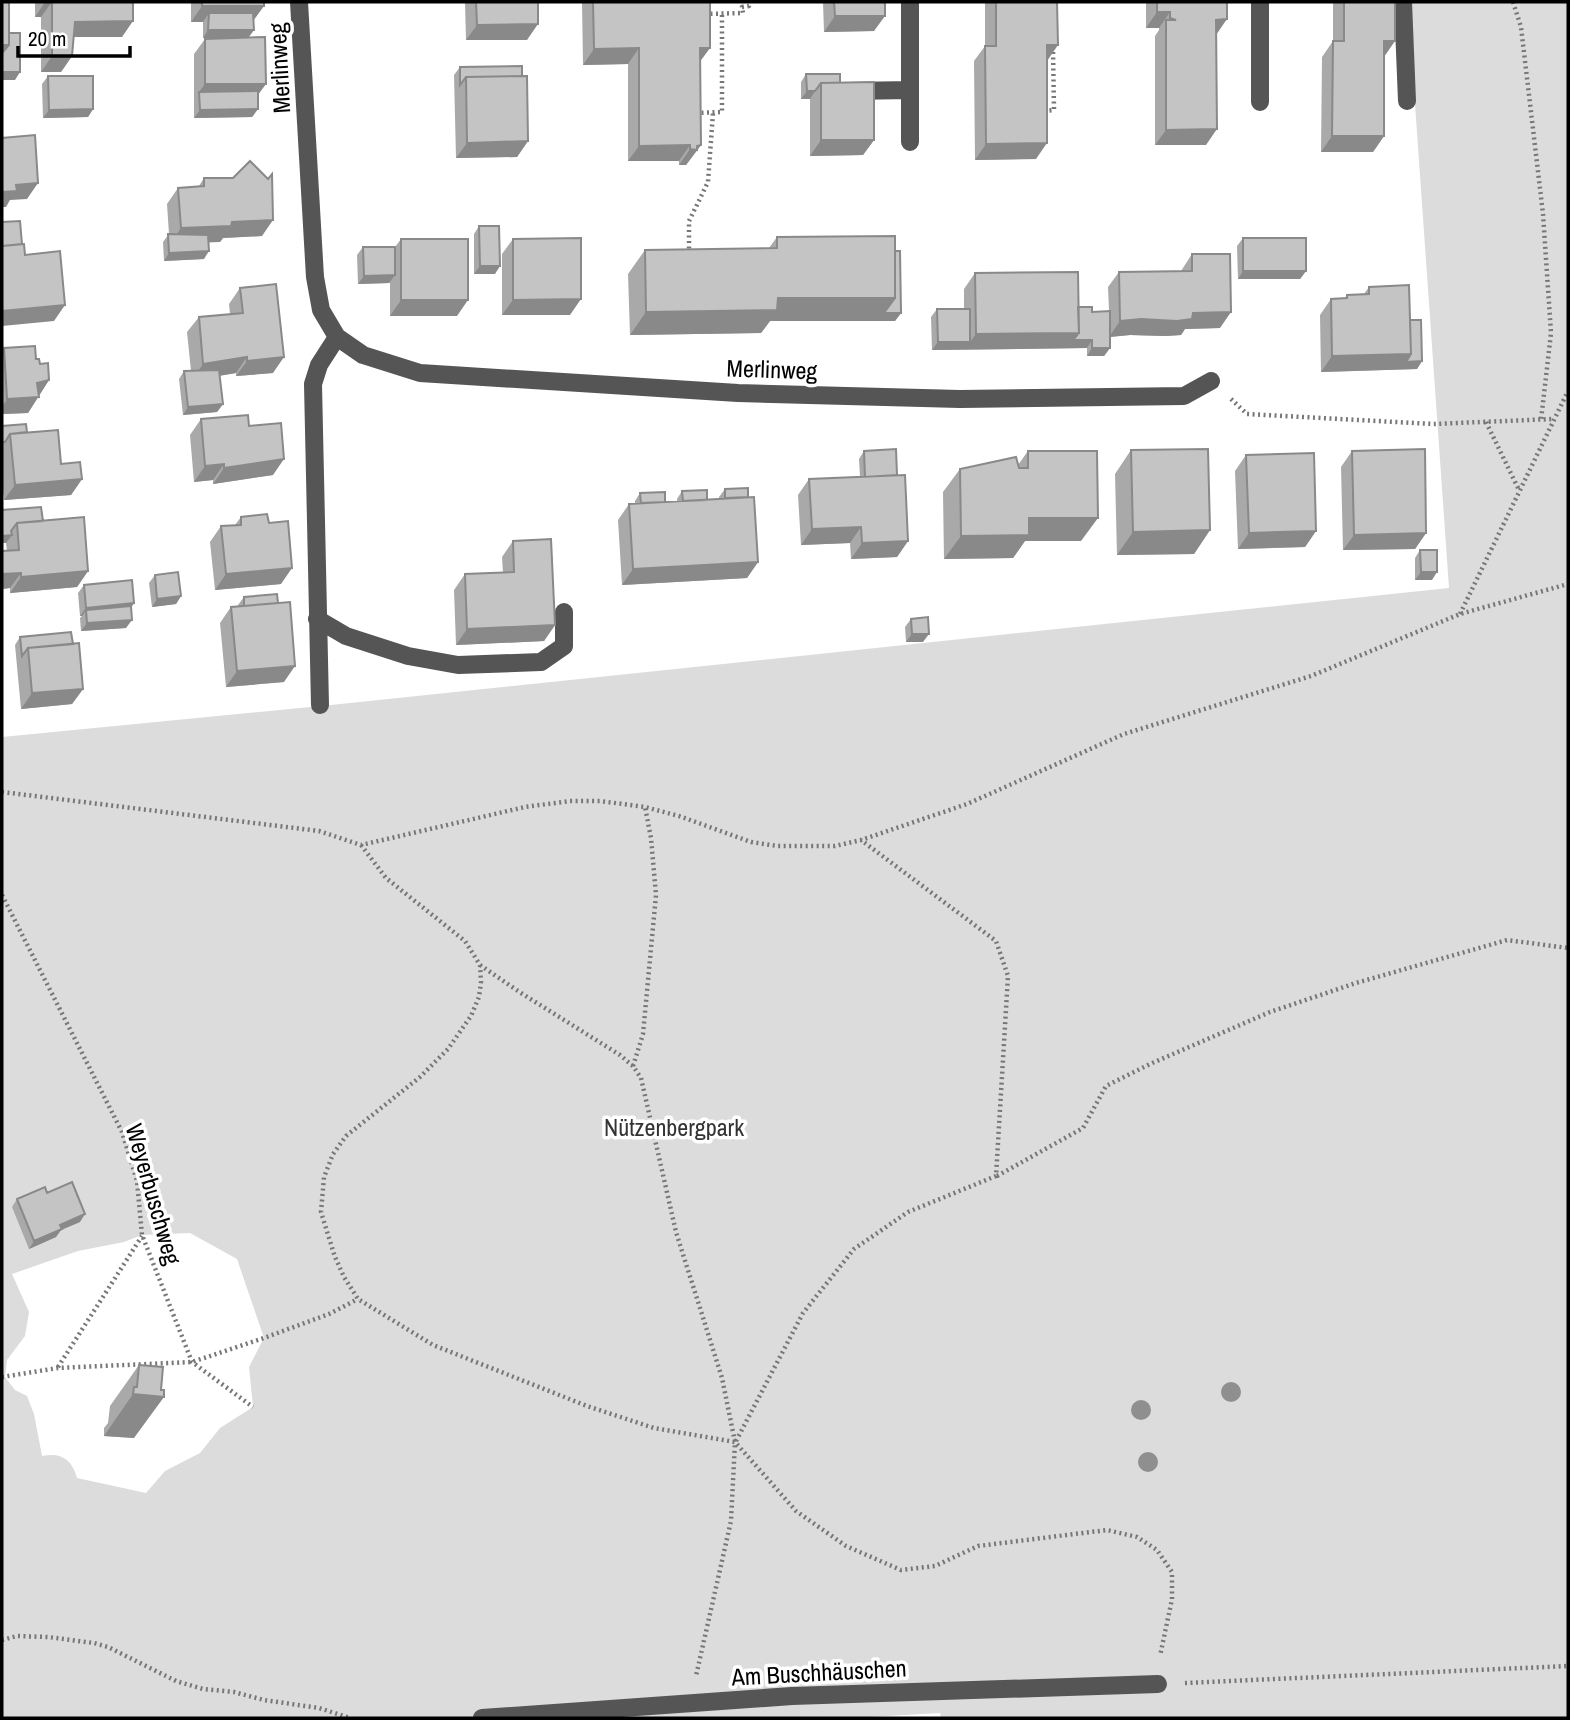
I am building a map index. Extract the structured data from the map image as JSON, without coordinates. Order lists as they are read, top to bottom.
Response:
{
  "streets": {
    "street": ["Merlinweg", "Am Buschhäuschen"],
    "path": ["Weyerbuschweg"]
  },
  "parks": ["Nützenbergpark"],
  "scale_bar": "20 m"
}
